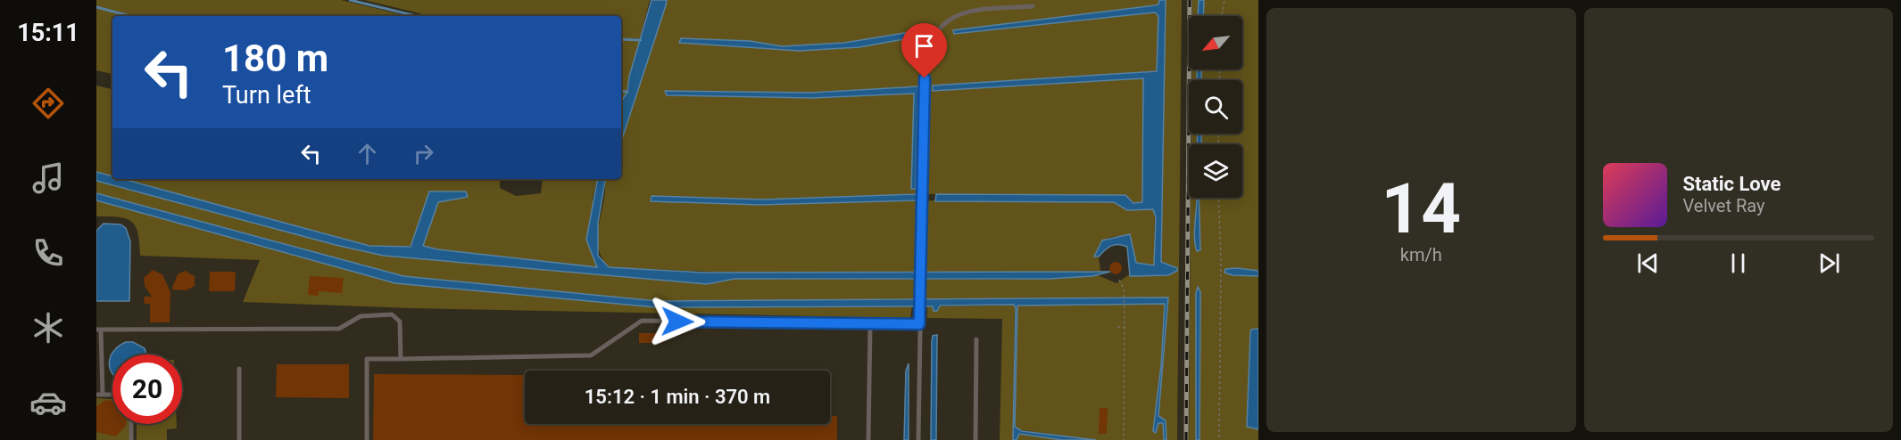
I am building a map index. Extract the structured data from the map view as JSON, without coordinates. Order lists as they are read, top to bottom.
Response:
{
  "north": "bottom left",
  "page": {
    "tabs": "15:11",
    "tile": ["14", "km/h"],
    "turn": ["180 m", "Turn left"],
    "song": ["Static Love", "Velvet Ray"],
    "limit": "20",
    "trip": "15:12 · 1 min · 370 m"
  }
}
